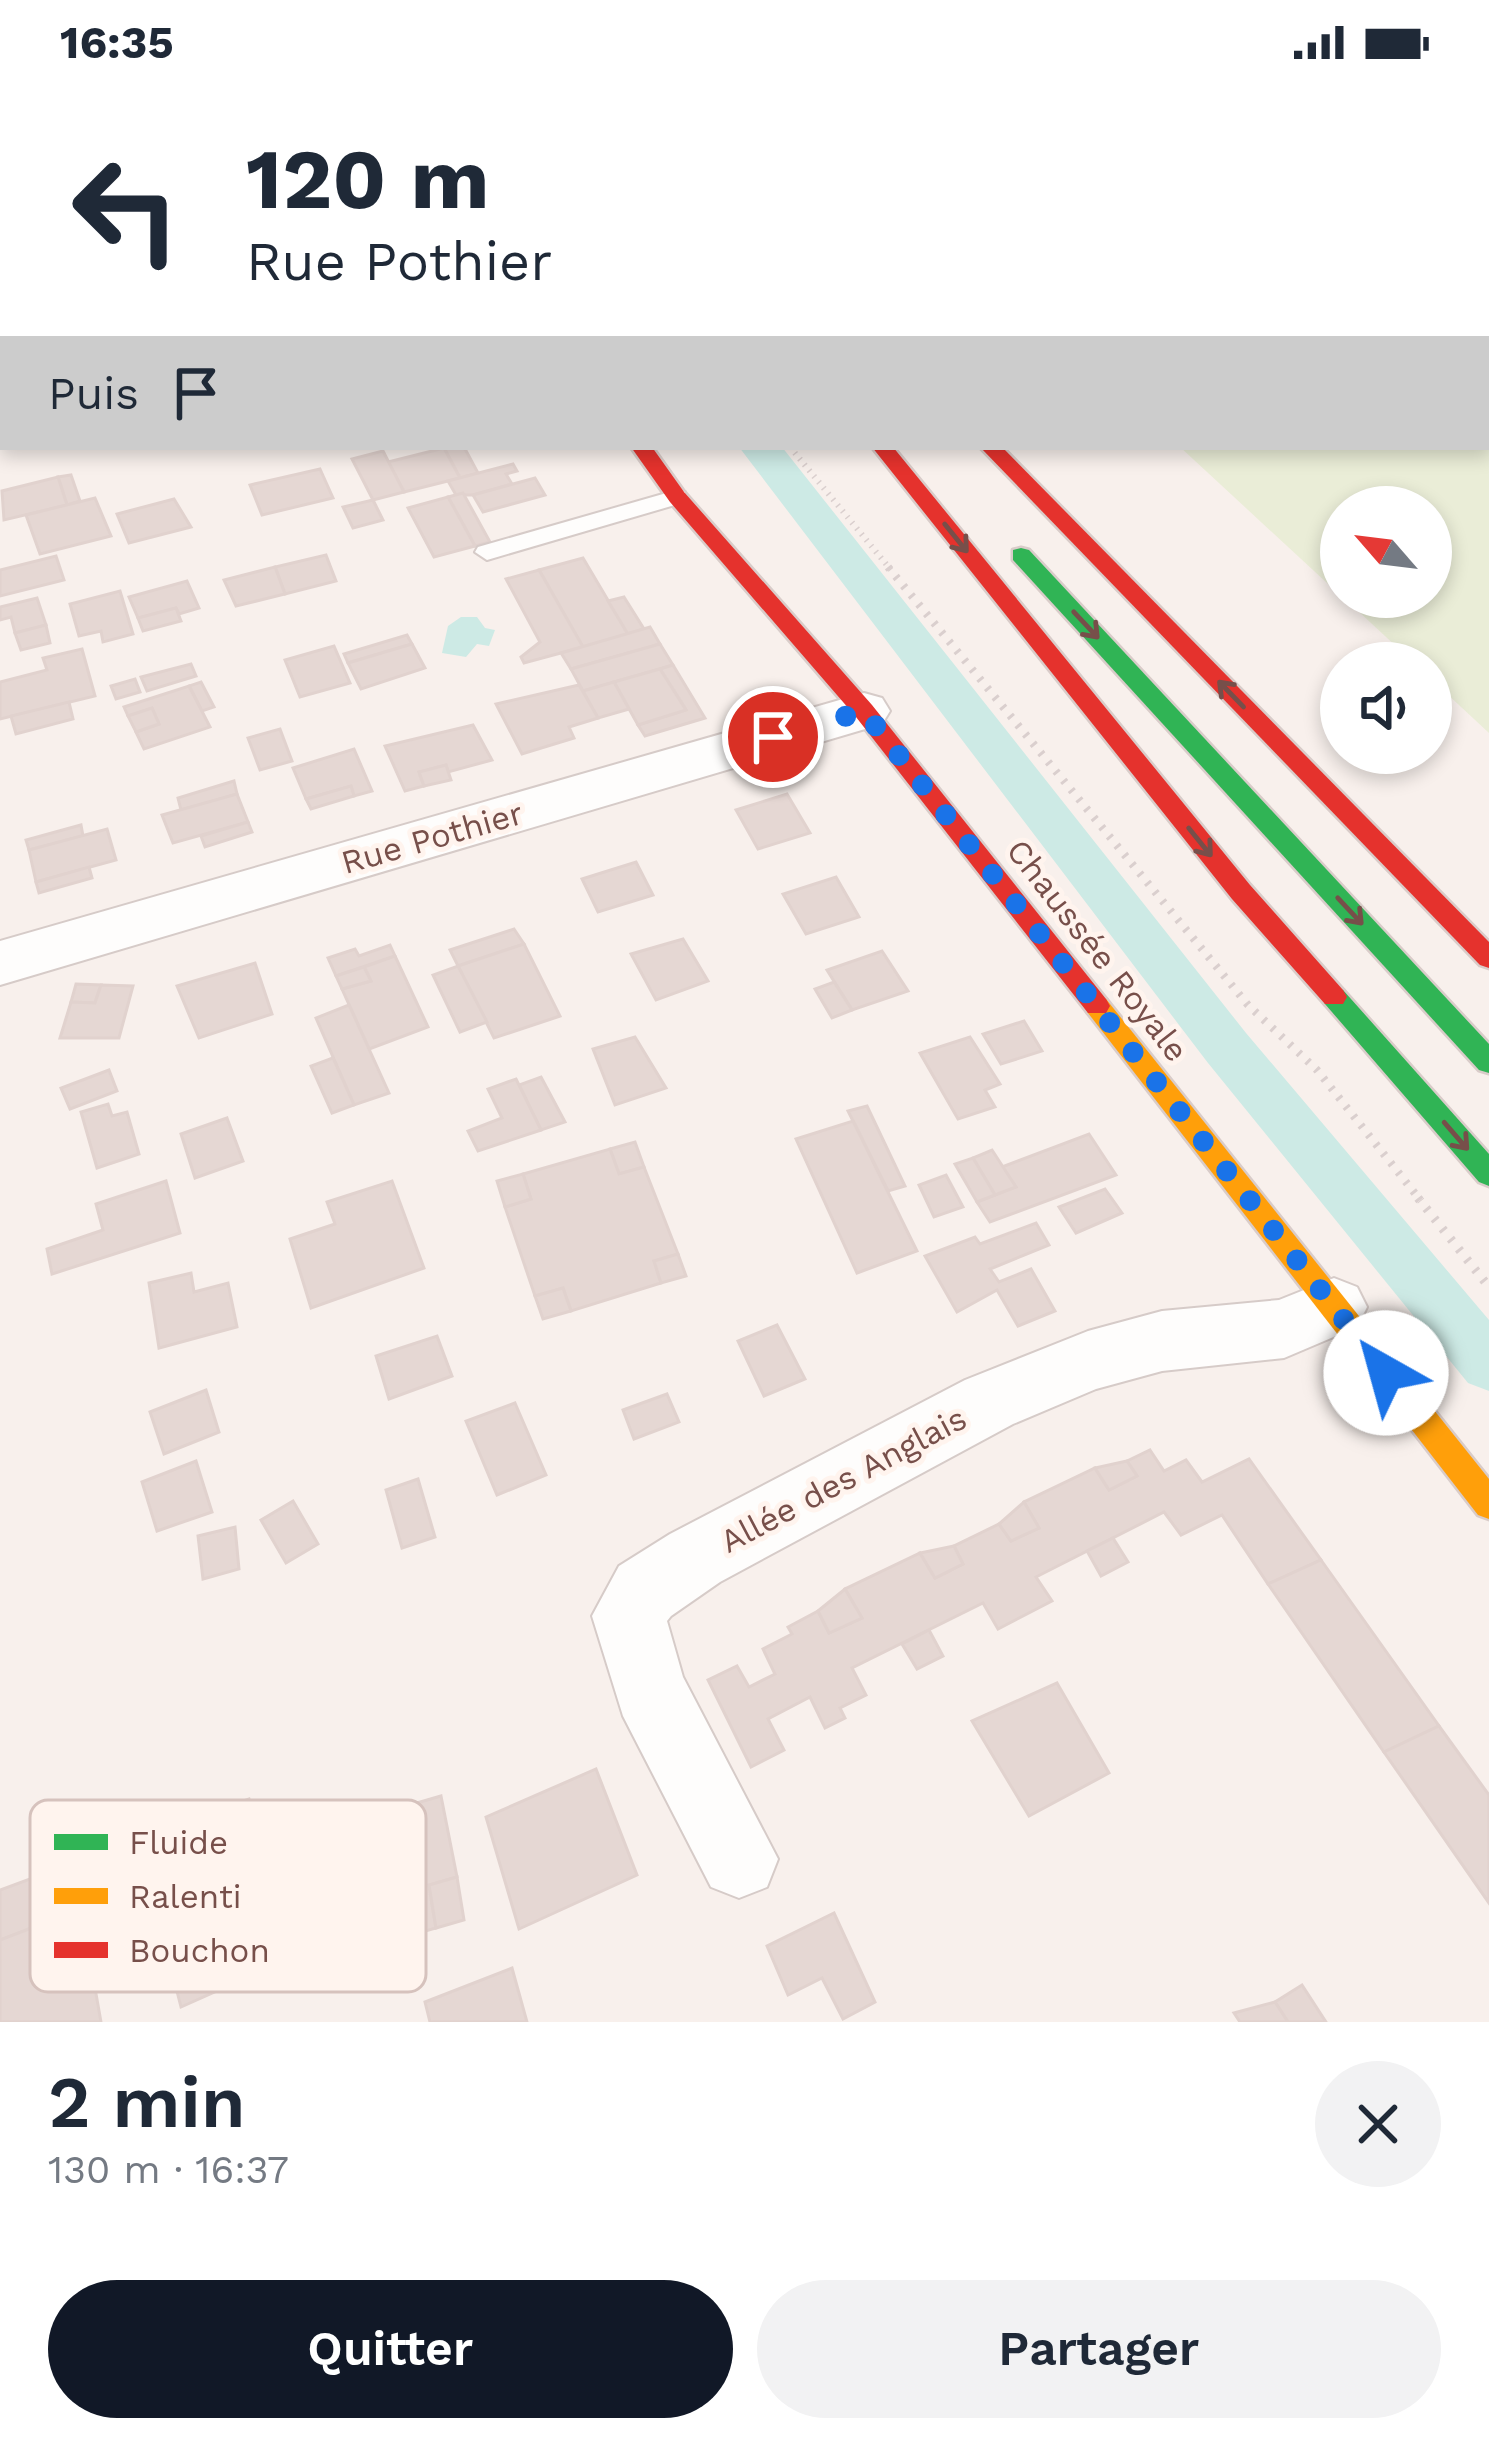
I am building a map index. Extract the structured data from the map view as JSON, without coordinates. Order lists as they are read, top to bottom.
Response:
{
  "streets": {
    "main road": ["Chaussée Royale"],
    "street": ["Rue Pothier", "Allée des Anglais"]
  },
  "crossings": [
    ["Rue Pothier", "Chaussée Royale"],
    ["Chaussée Royale", "Allée des Anglais"]
  ],
  "legend": ["Fluide", "Ralenti", "Bouchon"],
  "north": "top left",
  "page": {
    "status": "16:35",
    "turn": ["120 m", "Rue Pothier"],
    "then": "Puis",
    "heading": ["2 min", "130 m · 16:37"],
    "buttons": ["Quitter", "Partager"]
  }
}
